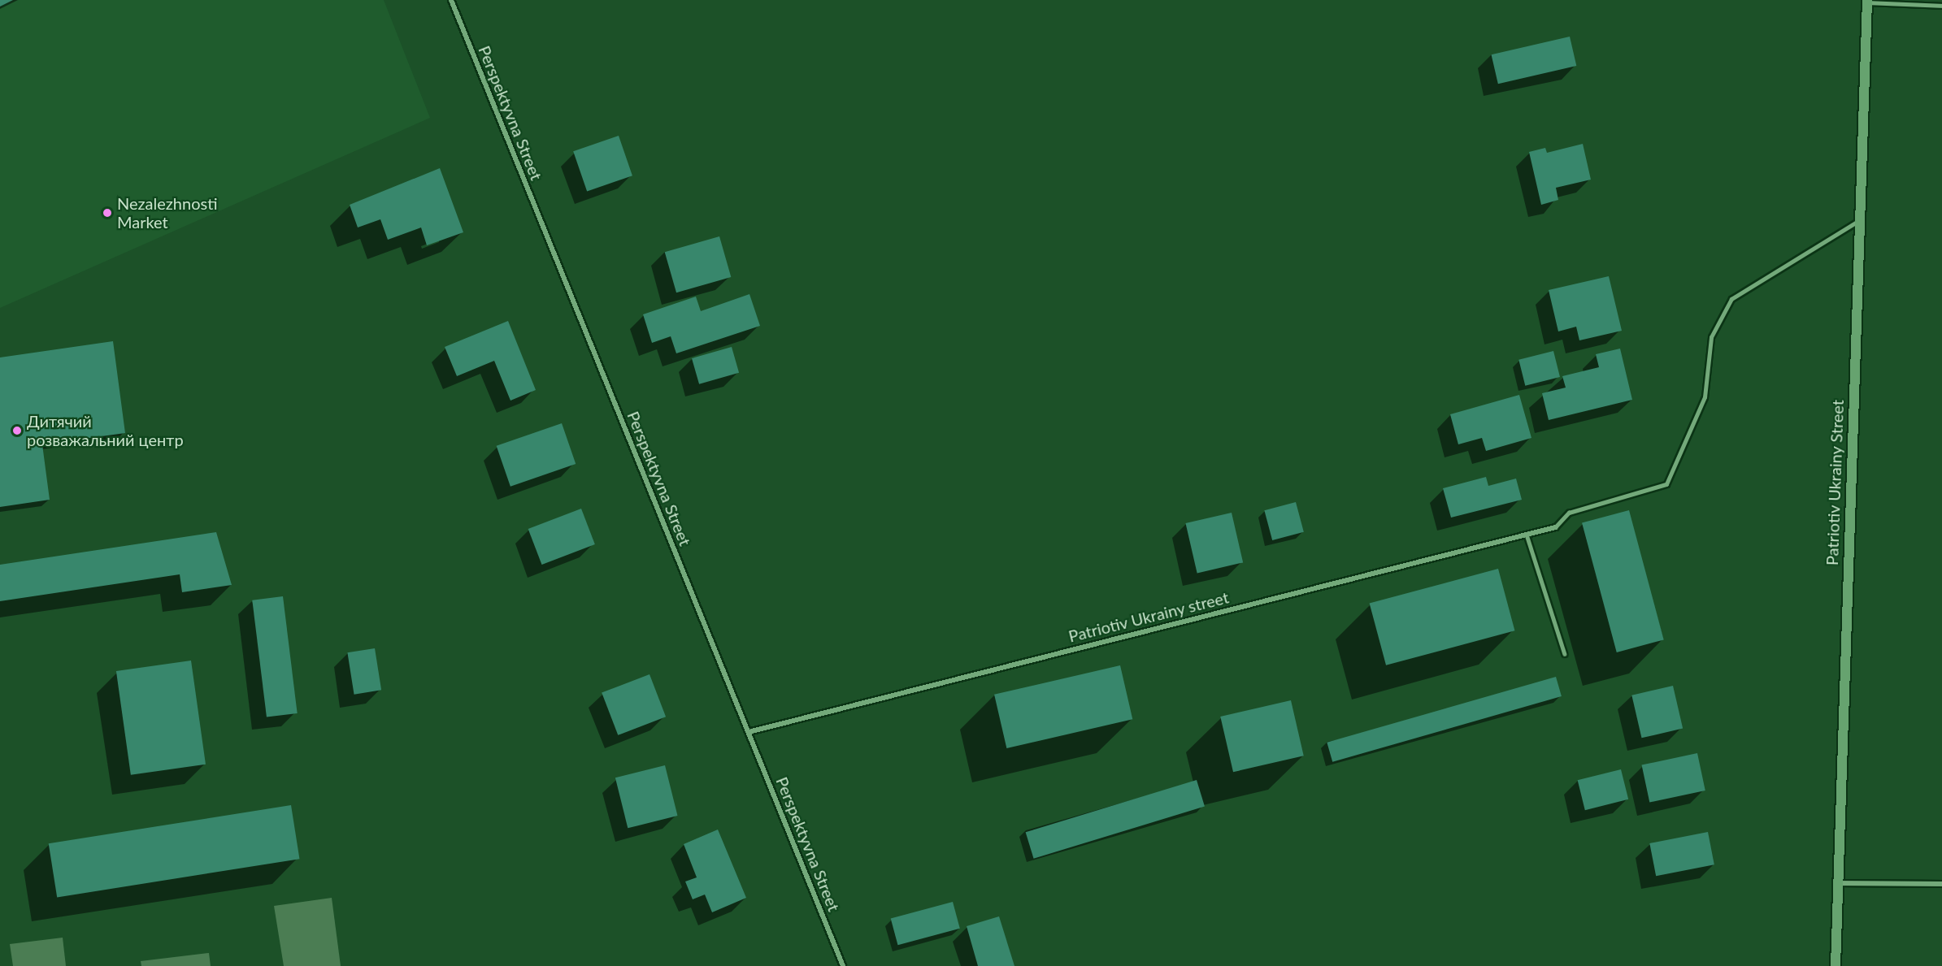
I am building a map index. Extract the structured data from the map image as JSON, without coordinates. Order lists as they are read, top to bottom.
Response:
{
  "streets": {
    "main road": ["Patriotiv Ukrainy Street"],
    "street": ["Perspektyvna Street", "Patriotiv Ukrainy street"]
  },
  "crossings": [
    ["Perspektyvna Street", "Patriotiv Ukrainy street"]
  ],
  "places": ["Nezalezhnosti Market", "Дитячий розважальний центр"]
}
